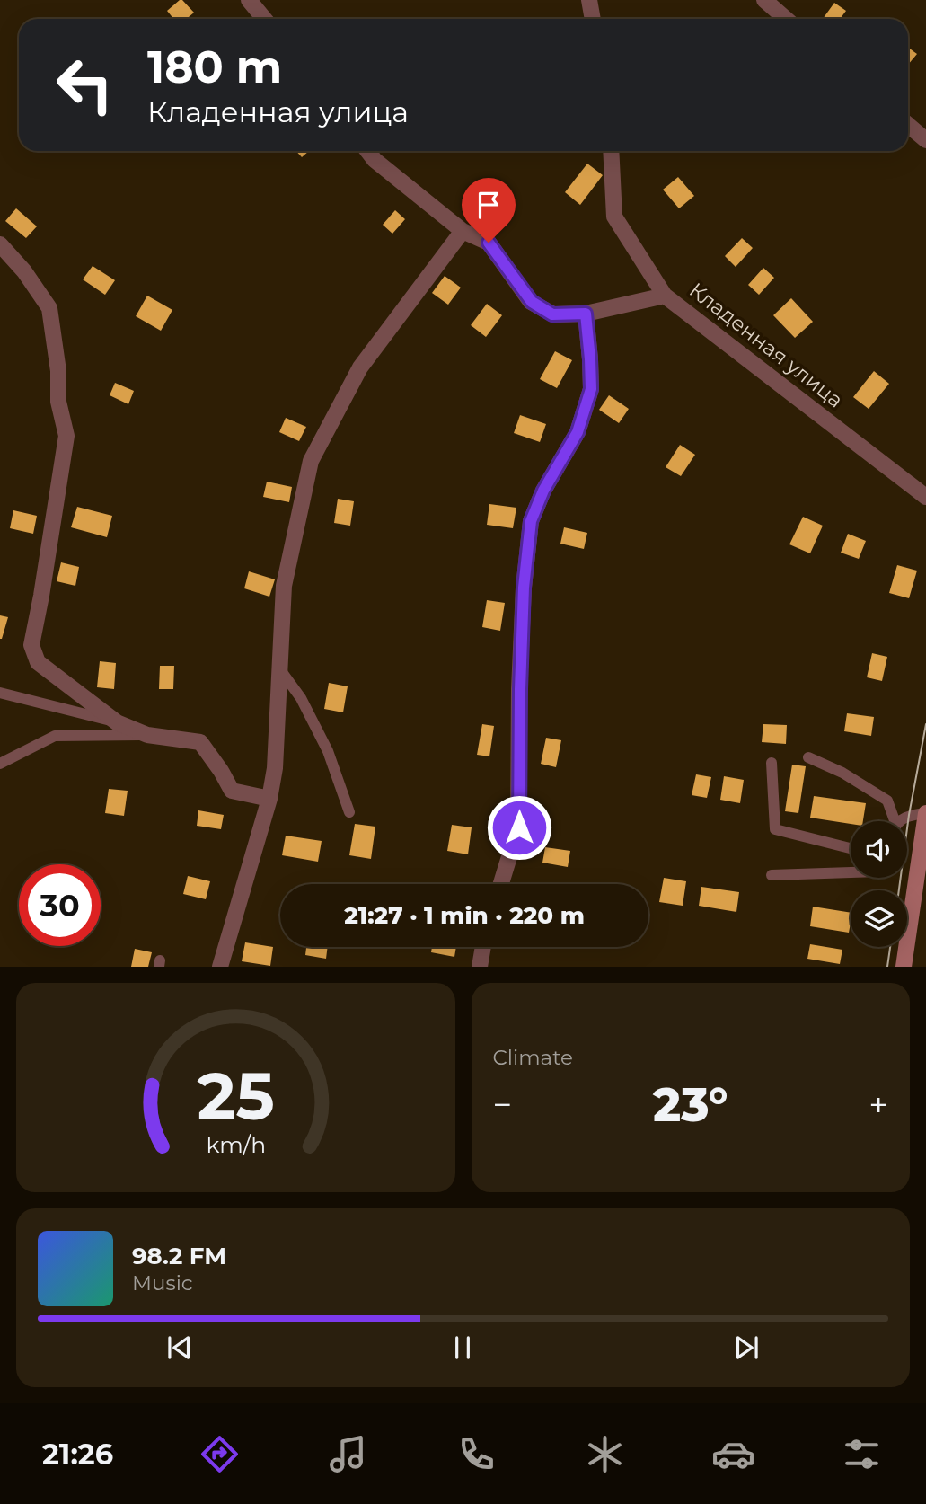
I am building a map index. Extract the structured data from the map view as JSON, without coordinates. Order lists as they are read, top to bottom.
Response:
{
  "streets": {
    "street": ["Кладенная улица"]
  },
  "page": {
    "turn": ["180 m", "Кладенная улица"],
    "limit": "30",
    "trip": "21:27 · 1 min · 220 m",
    "tile": "Climate",
    "heat": ["−", "23°", "+"],
    "song": ["98.2 FM", "Music"],
    "tabs": "21:26",
    "gauge": ["25", "km/h"]
  }
}
